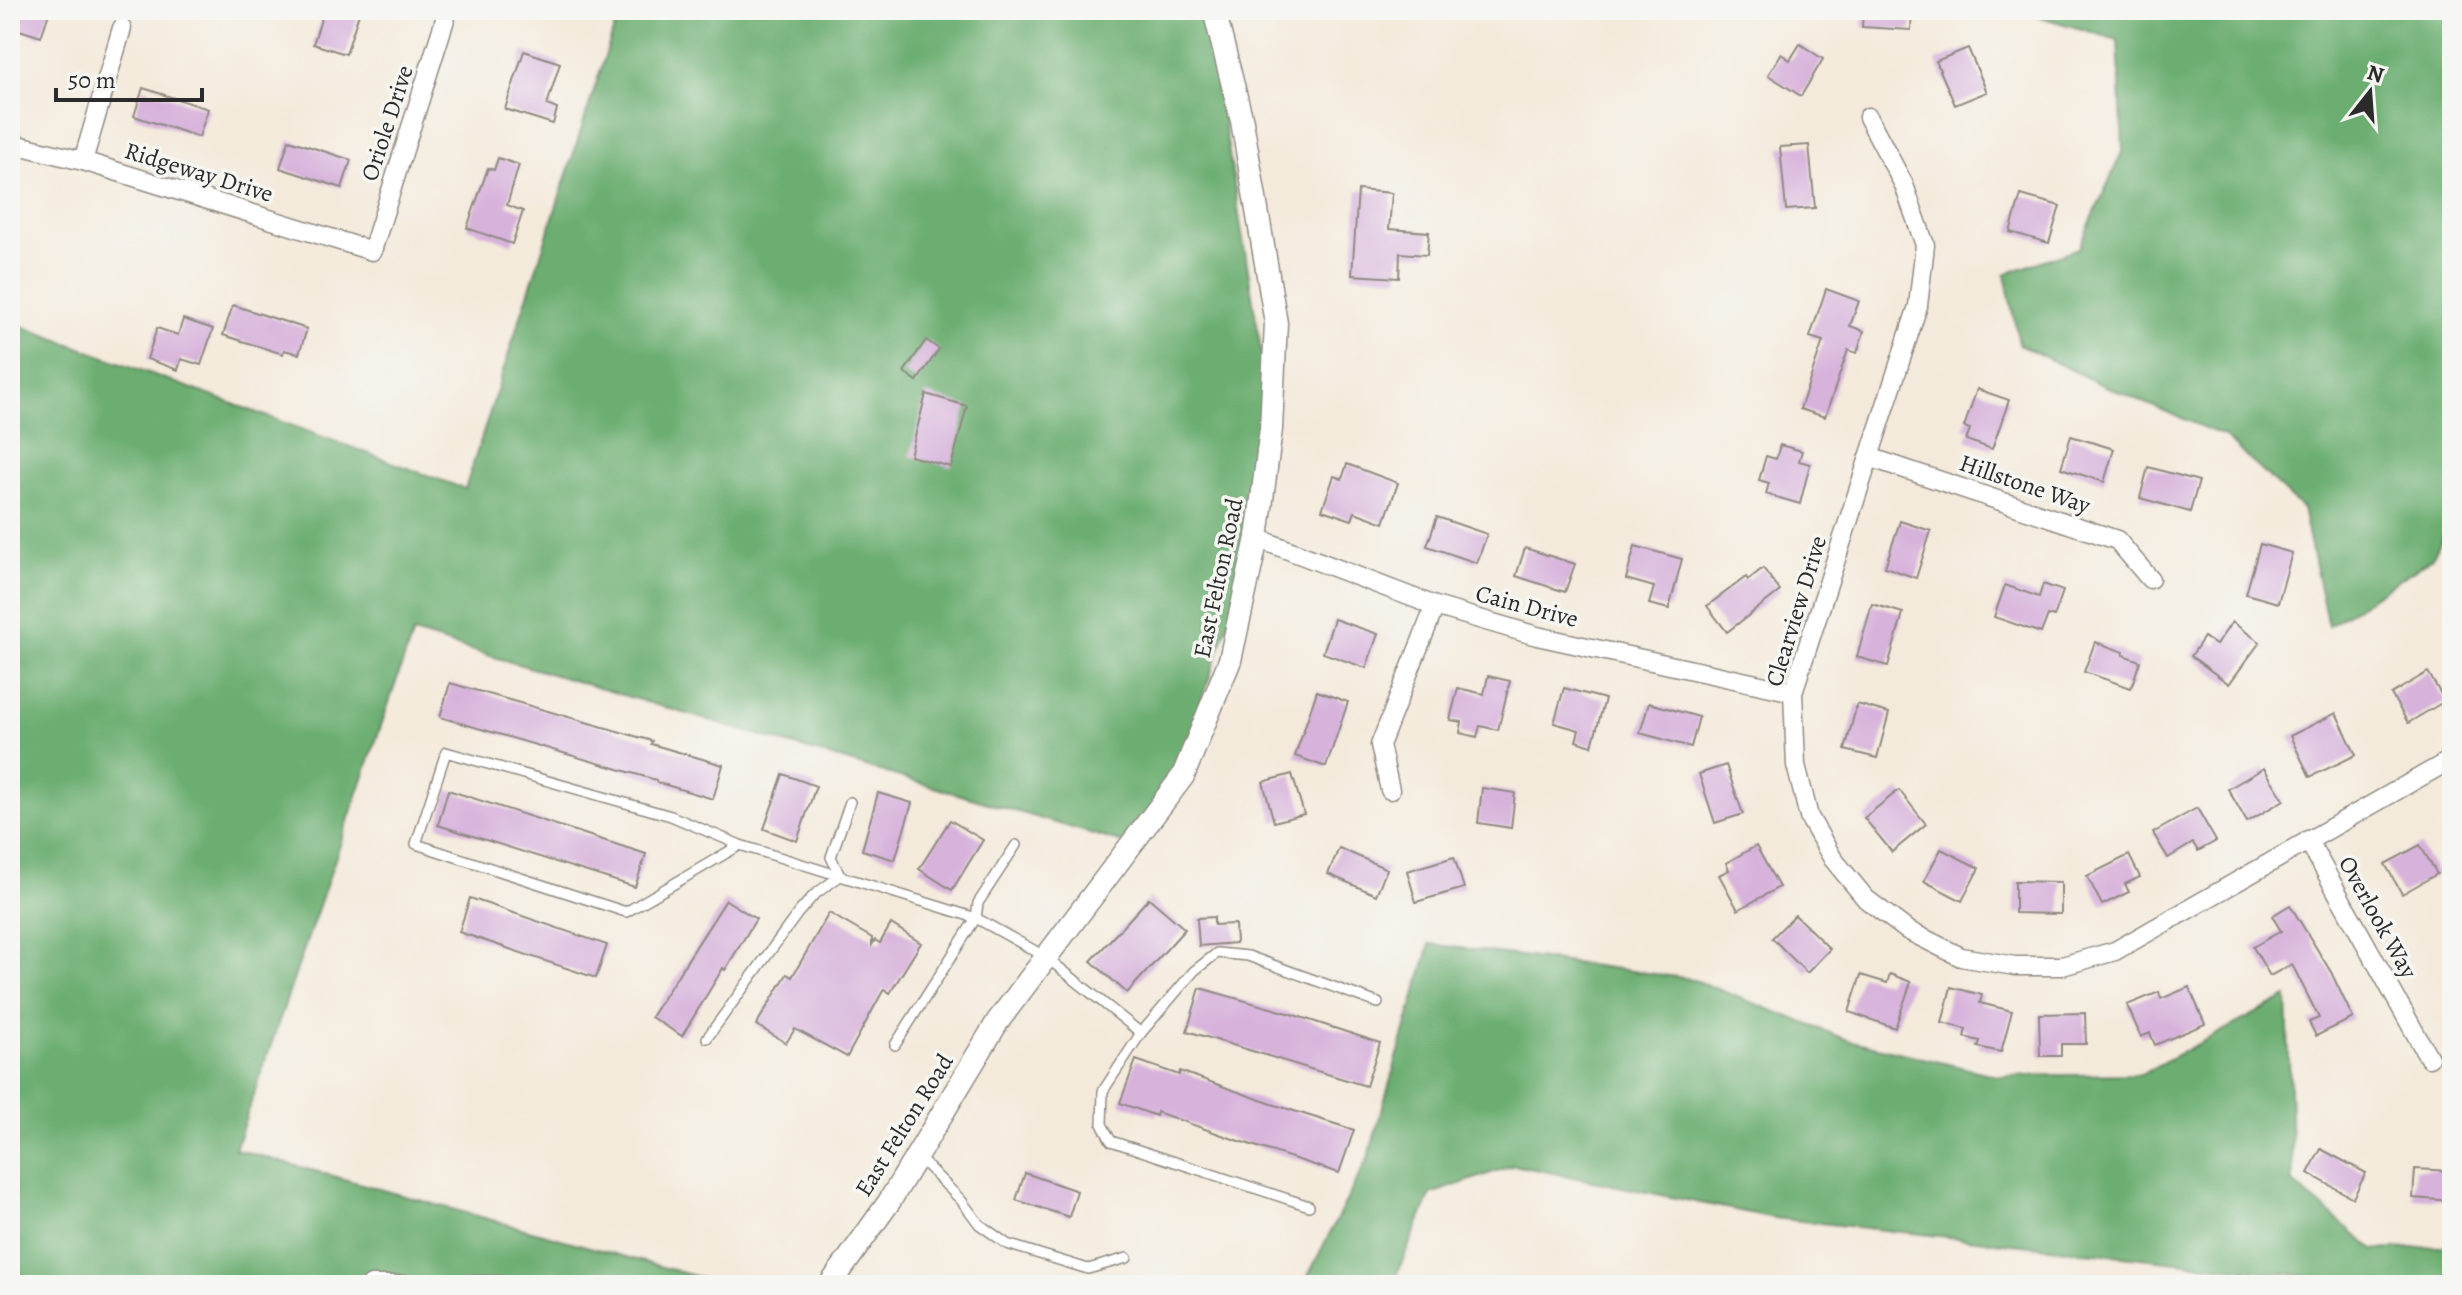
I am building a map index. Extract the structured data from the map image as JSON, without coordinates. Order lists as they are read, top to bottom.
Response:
{
  "streets": {
    "street": [
      "Oriole Drive",
      "Ridgeway Drive",
      "Hillstone Way",
      "East Felton Road",
      "Cain Drive",
      "Clearview Drive",
      "Overlook Way"
    ]
  },
  "crossings": [
    ["Oriole Drive", "Ridgeway Drive"],
    ["Hillstone Way", "Clearview Drive"],
    ["East Felton Road", "Cain Drive"],
    ["Cain Drive", "Clearview Drive"],
    ["Clearview Drive", "Overlook Way"]
  ],
  "scale_bar": "50 m",
  "north": "top"
}
